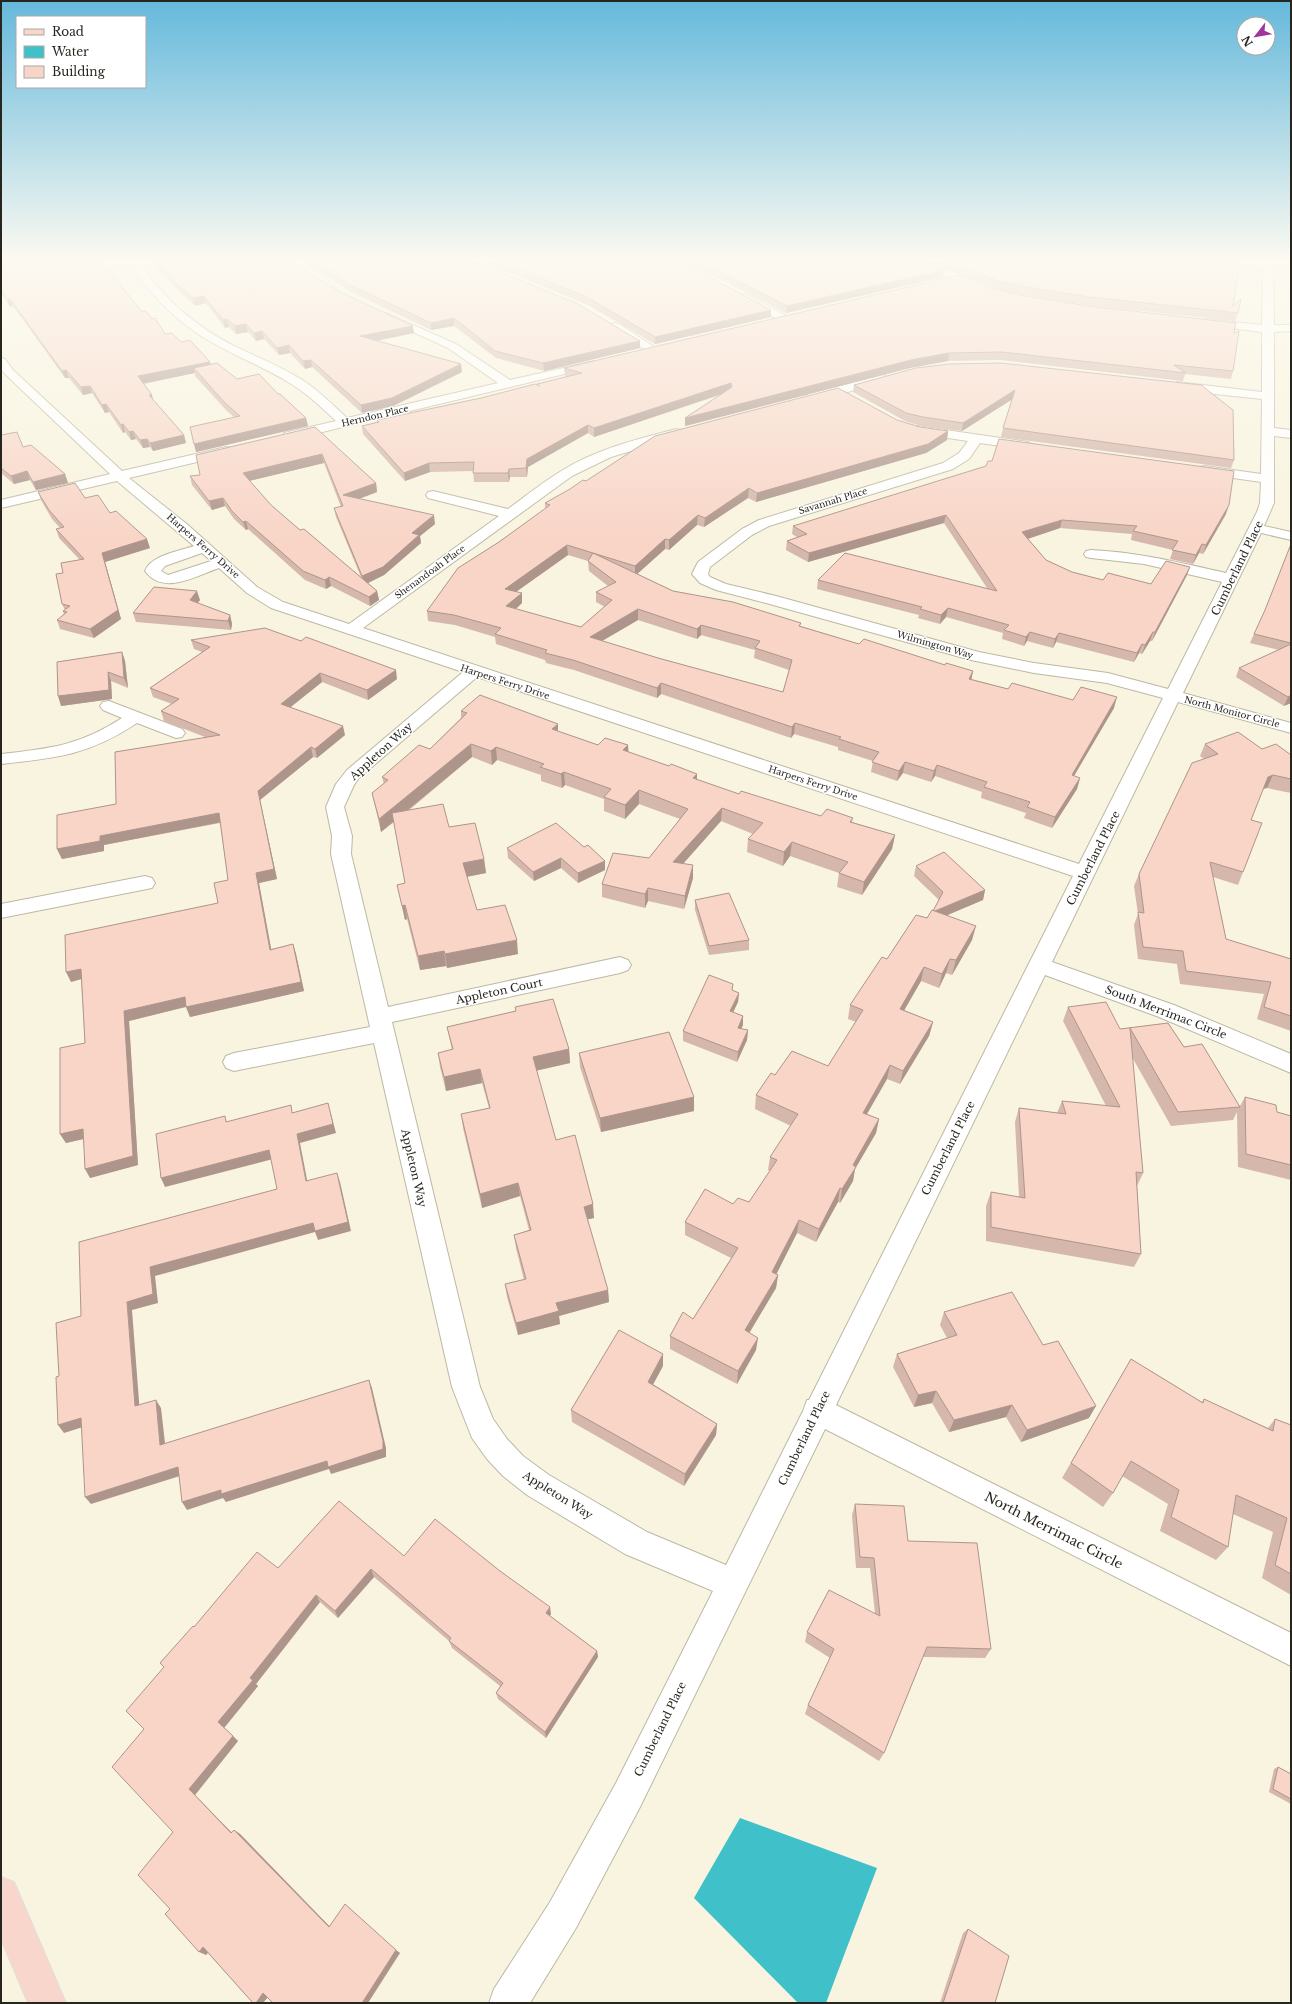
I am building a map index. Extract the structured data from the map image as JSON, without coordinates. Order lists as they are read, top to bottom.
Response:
{
  "streets": {
    "street": [
      "Herndon Place",
      "Savannah Place",
      "Harpers Ferry Drive",
      "Cumberland Place",
      "Shenandoah Place",
      "Wilmington Way",
      "North Monitor Circle",
      "Appleton Way",
      "Appleton Court",
      "South Merrimac Circle",
      "North Merrimac Circle"
    ]
  },
  "crossings": [
    ["Savannah Place", "Wilmington Way"],
    ["Harpers Ferry Drive", "Cumberland Place"],
    ["Harpers Ferry Drive", "Shenandoah Place"],
    ["Harpers Ferry Drive", "Appleton Way"],
    ["Cumberland Place", "Wilmington Way"],
    ["Cumberland Place", "North Monitor Circle"],
    ["Cumberland Place", "Appleton Way"],
    ["Cumberland Place", "South Merrimac Circle"],
    ["Cumberland Place", "North Merrimac Circle"],
    ["Wilmington Way", "North Monitor Circle"],
    ["Appleton Way", "Appleton Court"]
  ],
  "legend": ["Road", "Water", "Building"],
  "north": "bottom left"
}
